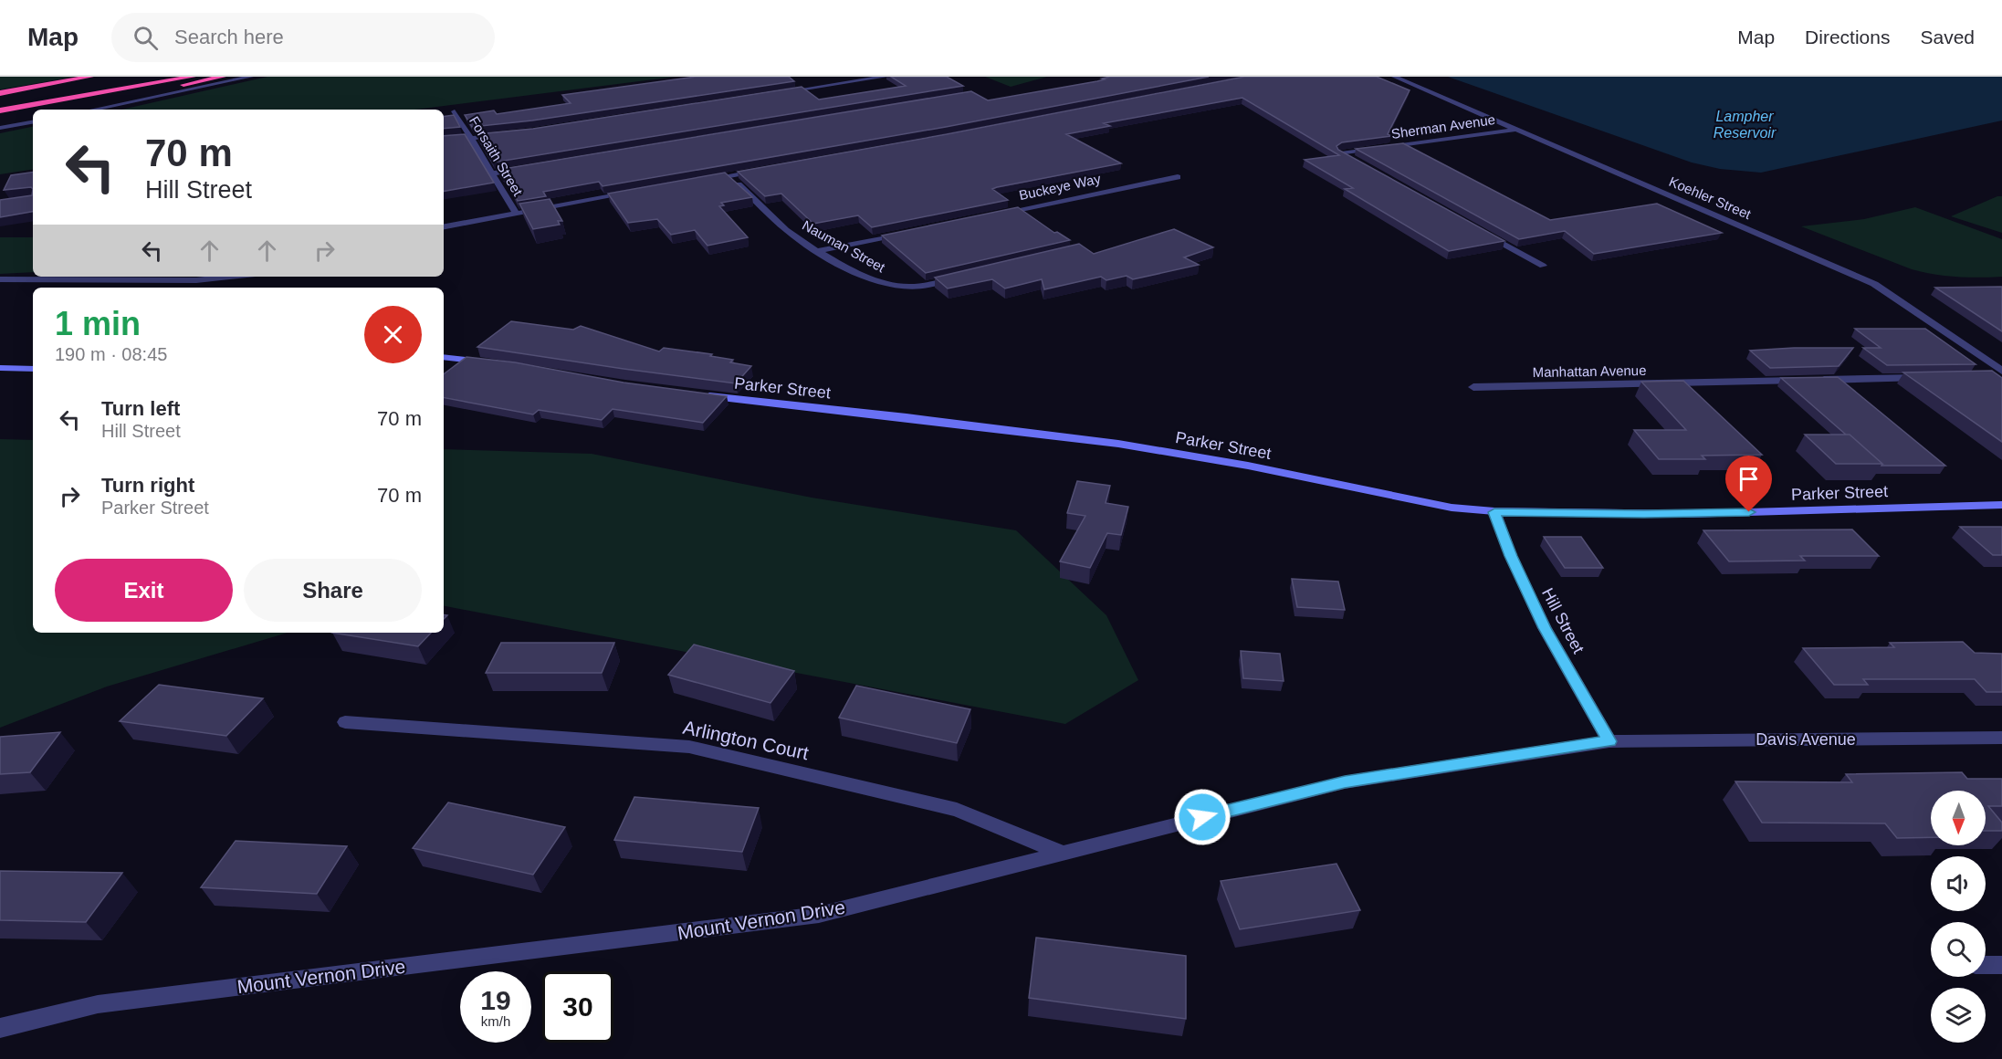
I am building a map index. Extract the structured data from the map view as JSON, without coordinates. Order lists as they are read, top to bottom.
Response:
{
  "streets": {
    "street": [
      "Sherman Avenue",
      "Forsaith Street",
      "Buckeye Way",
      "Koehler Street",
      "Nauman Street",
      "Manhattan Avenue",
      "Parker Street",
      "Hill Street",
      "Davis Avenue",
      "Arlington Court",
      "Mount Vernon Drive"
    ]
  },
  "crossings": [
    ["Sherman Avenue", "Koehler Street"],
    ["Parker Street", "Hill Street"],
    ["Hill Street", "Davis Avenue"],
    ["Hill Street", "Mount Vernon Drive"],
    ["Davis Avenue", "Mount Vernon Drive"],
    ["Arlington Court", "Mount Vernon Drive"]
  ],
  "water": ["Lampher Reservoir"],
  "north": "bottom",
  "page": {
    "header": "Map",
    "search": "Search here",
    "nav": ["Map", "Directions", "Saved"],
    "turn": ["70 m", "Hill Street"],
    "heading": ["1 min", "190 m · 08:45"],
    "list": [
      {
        "name": "Turn left",
        "note": "Hill Street",
        "value": "70 m"
      },
      {
        "name": "Turn right",
        "note": "Parker Street",
        "value": "70 m"
      }
    ],
    "buttons": ["Exit", "Share"],
    "speed": "19 km/h",
    "limit": "30"
  }
}
